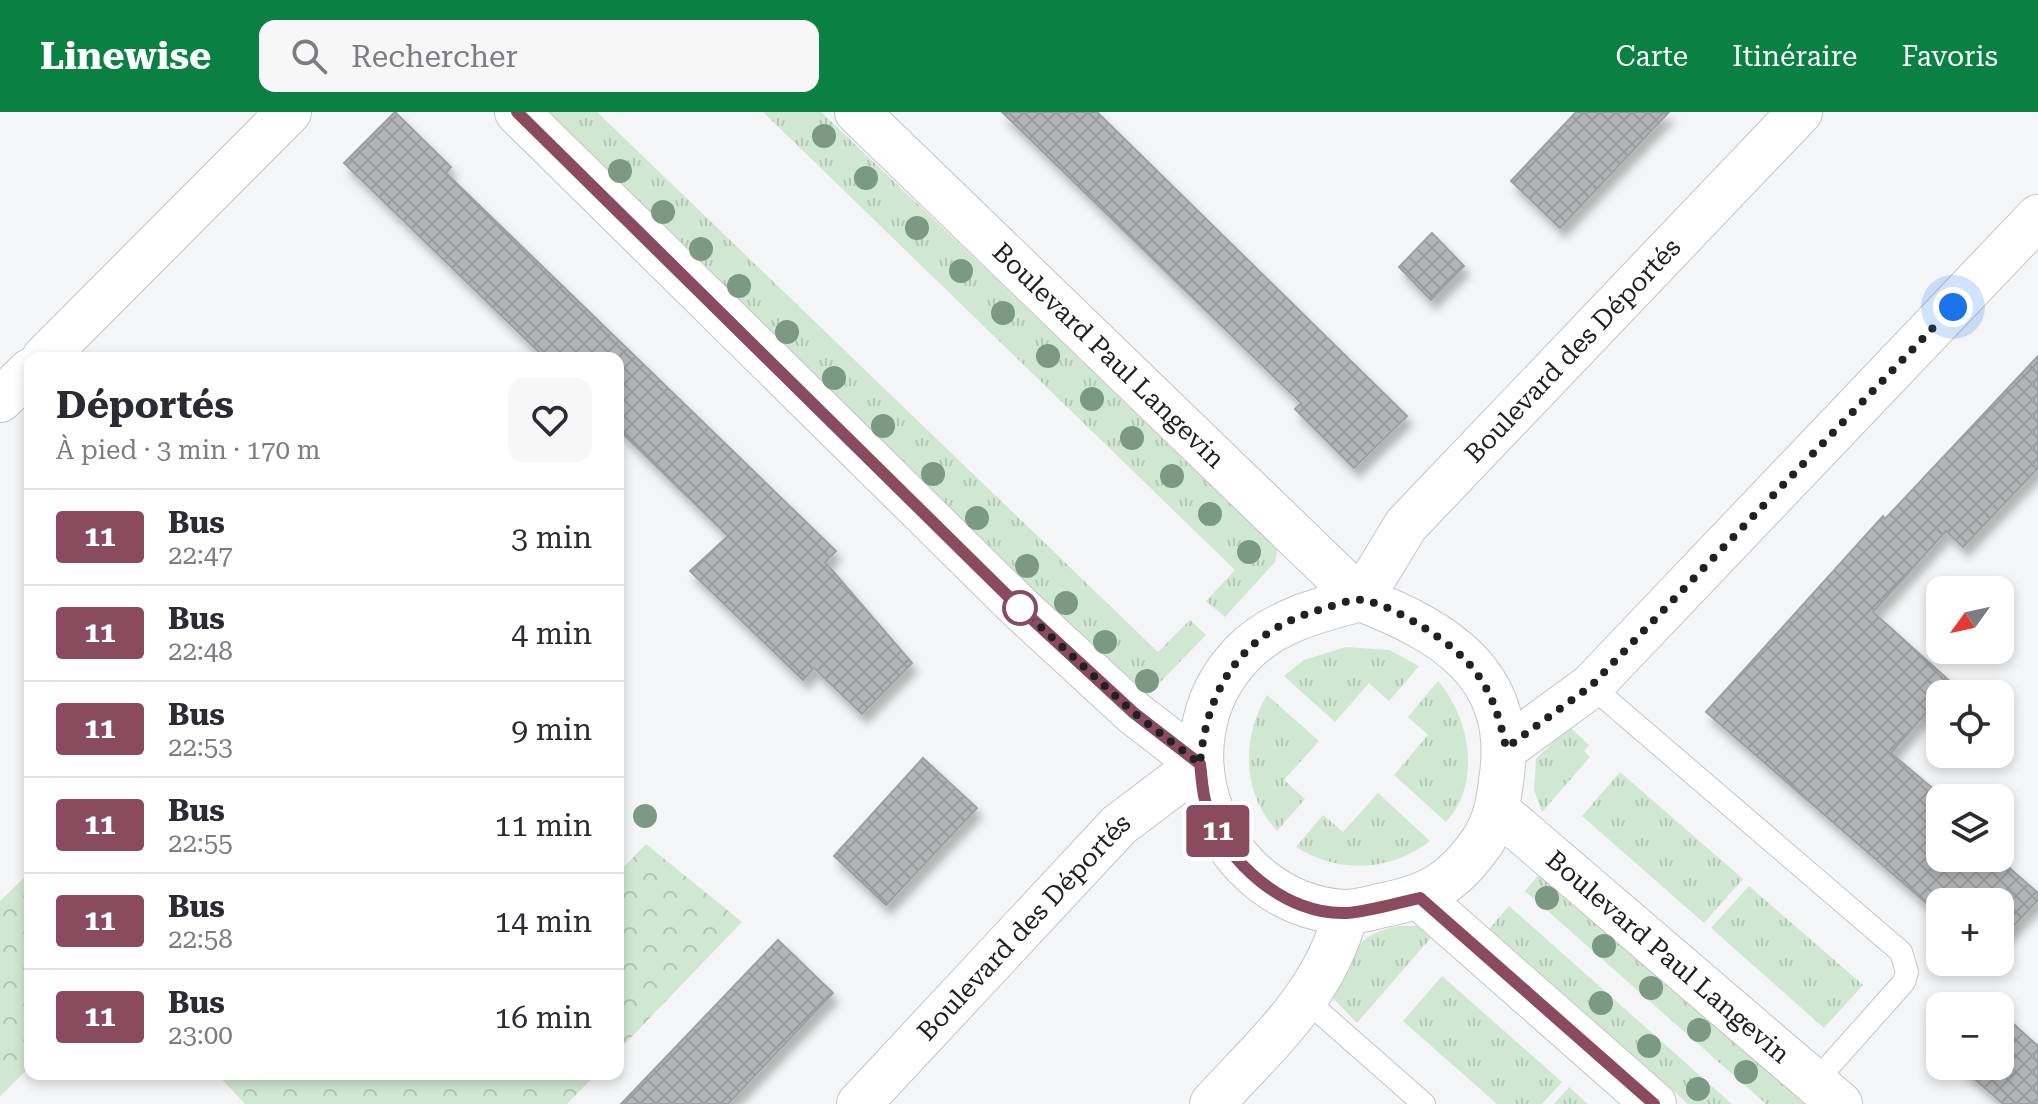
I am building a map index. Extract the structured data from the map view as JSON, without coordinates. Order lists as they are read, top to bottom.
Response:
{
  "streets": {
    "street": ["Boulevard des Déportés", "Boulevard Paul Langevin"]
  },
  "crossings": [
    ["Boulevard des Déportés", "Boulevard Paul Langevin"]
  ],
  "lines": ["bus line 11"],
  "north": "bottom left",
  "page": {
    "header": "Linewise",
    "search": "Rechercher",
    "nav": ["Carte", "Itinéraire", "Favoris"],
    "on_map": "11",
    "heading": ["Déportés", "À pied · 3 min · 170 m"],
    "list": [
      {
        "mark": "11",
        "name": "Bus",
        "note": "22:47",
        "value": "3 min"
      },
      {
        "mark": "11",
        "name": "Bus",
        "note": "22:48",
        "value": "4 min"
      },
      {
        "mark": "11",
        "name": "Bus",
        "note": "22:53",
        "value": "9 min"
      },
      {
        "mark": "11",
        "name": "Bus",
        "note": "22:55",
        "value": "11 min"
      },
      {
        "mark": "11",
        "name": "Bus",
        "note": "22:58",
        "value": "14 min"
      },
      {
        "mark": "11",
        "name": "Bus",
        "note": "23:00",
        "value": "16 min"
      }
    ],
    "map_buttons": ["+", "−"]
  }
}
